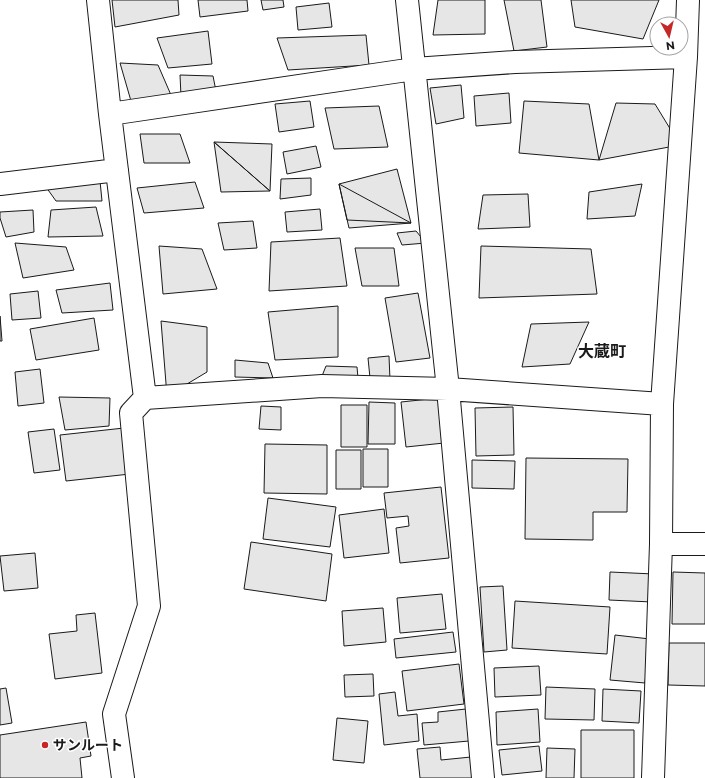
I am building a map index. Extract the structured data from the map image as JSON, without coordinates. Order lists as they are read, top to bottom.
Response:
{
  "districts": ["大蔵町"],
  "places": ["サンルート"],
  "north": "bottom"
}
